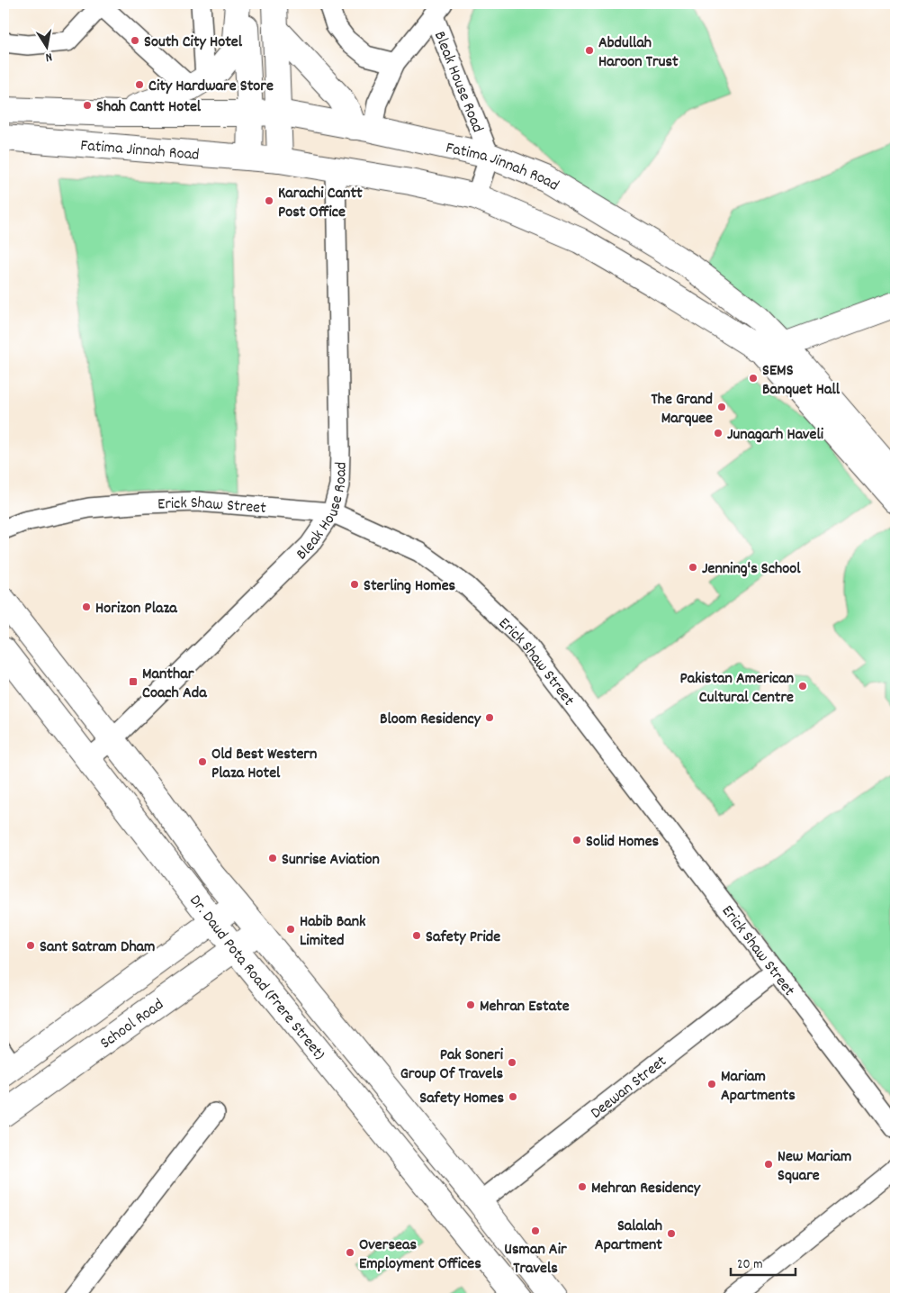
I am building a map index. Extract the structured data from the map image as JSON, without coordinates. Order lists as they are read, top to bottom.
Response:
{
  "streets": {
    "main road": ["Fatima Jinnah Road", "Dr. Daud Pota Road (Frere Street)", "School Road"],
    "street": ["Bleak House Road", "Erick Shaw Street", "Deewan Street"]
  },
  "crossings": [
    ["Bleak House Road", "Fatima Jinnah Road"],
    ["Bleak House Road", "Erick Shaw Street"],
    ["Bleak House Road", "Dr. Daud Pota Road (Frere Street)"],
    ["Erick Shaw Street", "Deewan Street"],
    ["Dr. Daud Pota Road (Frere Street)", "School Road"],
    ["Dr. Daud Pota Road (Frere Street)", "Deewan Street"]
  ],
  "places": {
    "other": [
      "South City Hotel",
      "Abdullah Haroon Trust",
      "City Hardware Store",
      "Shah Cantt Hotel",
      "Karachi Cantt Post Office",
      "SEMS Banquet Hall",
      "The Grand Marquee",
      "Junagarh Haveli",
      "Jenning's School",
      "Sterling Homes",
      "Horizon Plaza",
      "Pakistan American Cultural Centre",
      "Bloom Residency",
      "Old Best Western Plaza Hotel",
      "Solid Homes",
      "Sunrise Aviation",
      "Habib Bank Limited",
      "Safety Pride",
      "Sant Satram Dham",
      "Mehran Estate",
      "Pak Soneri Group Of Travels",
      "Mariam Apartments",
      "Safety Homes",
      "New Mariam Square",
      "Mehran Residency",
      "Usman Air Travels",
      "Salalah Apartment",
      "Overseas Employment Offices"
    ],
    "transit": ["Manthar Coach Ada"]
  },
  "scale_bar": "20 m",
  "north": "bottom"
}
